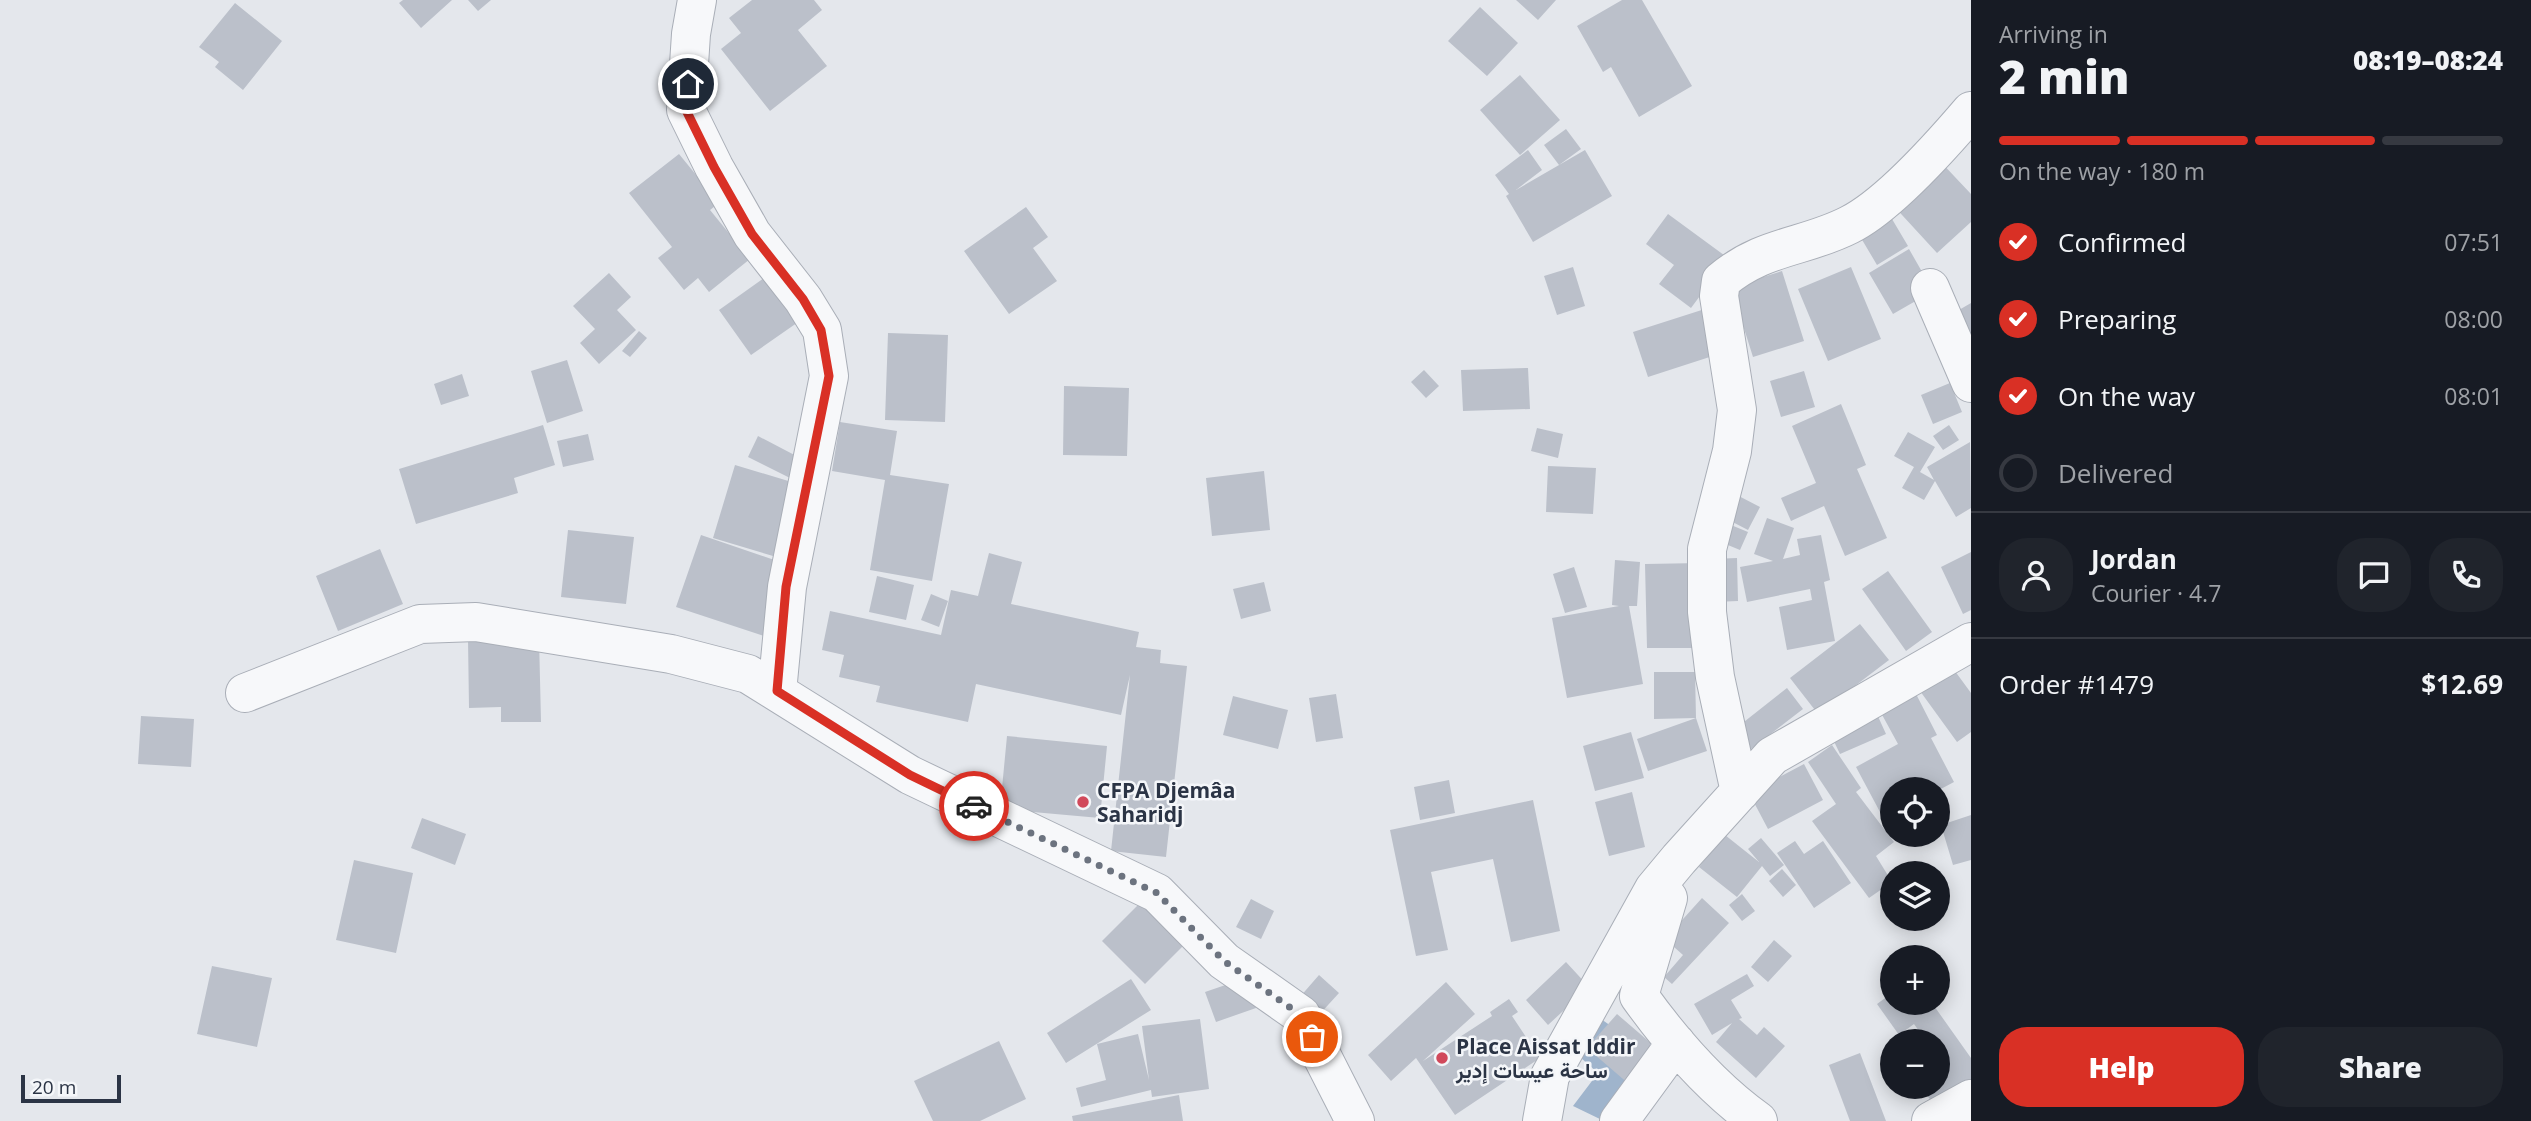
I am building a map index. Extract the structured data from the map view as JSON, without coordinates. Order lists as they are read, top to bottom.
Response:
{
  "places": ["CFPA Djemâa Saharidj", "Place Aissat Iddir ساحة عيسات إدير"],
  "scale_bar": "20 m",
  "page": {
    "heading": ["2 min", "Arriving in", "08:19–08:24"],
    "panel": [
      "Jordan",
      "Courier · 4.7",
      "Order #1479",
      "$12.69"
    ],
    "bar": "On the way · 180 m",
    "list": [
      ["Confirmed", "07:51"],
      ["Preparing", "08:00"],
      ["On the way", "08:01"],
      "Delivered"
    ],
    "map_buttons": ["+", "−"],
    "buttons": ["Help", "Share"],
    "scale": "20 m"
  }
}
